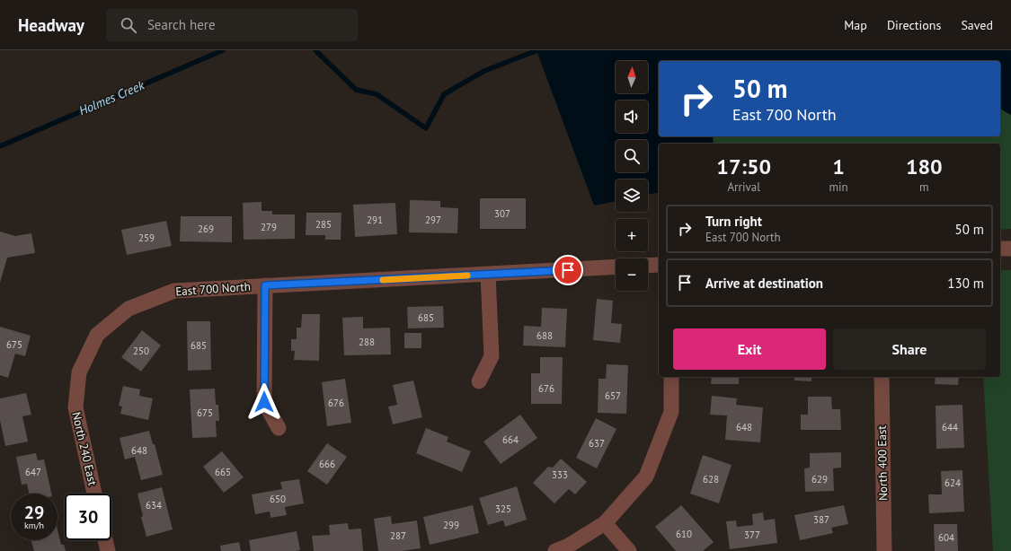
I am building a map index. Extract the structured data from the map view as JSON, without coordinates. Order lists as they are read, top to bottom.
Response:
{
  "streets": {
    "street": ["East 700 North", "North 240 East", "North 400 East"]
  },
  "crossings": [
    ["East 700 North", "North 240 East"]
  ],
  "water": ["Holmes Creek"],
  "house_numbers": [
    "307",
    "291",
    "297",
    "285",
    "279",
    "269",
    "259",
    "685",
    "688",
    "288",
    "675",
    "685",
    "250",
    "676",
    "657",
    "676",
    "675",
    "648",
    "644",
    "664",
    "637",
    "648",
    "666",
    "647",
    "665",
    "333",
    "628",
    "629",
    "624",
    "650",
    "634",
    "325",
    "387",
    "299",
    "610",
    "377",
    "287",
    "604"
  ],
  "north": "top",
  "page": {
    "header": "Headway",
    "search": "Search here",
    "nav": ["Map", "Directions", "Saved"],
    "map_buttons": ["+", "−"],
    "turn": ["50 m", "East 700 North"],
    "eta": [
      "17:50",
      "Arrival",
      "1",
      "min",
      "180",
      "m"
    ],
    "list": [
      {
        "name": "Turn right",
        "note": "East 700 North",
        "value": "50 m"
      },
      {
        "name": "Arrive at destination",
        "value": "130 m"
      }
    ],
    "buttons": ["Exit", "Share"],
    "speed": "29 km/h",
    "limit": "30"
  }
}
